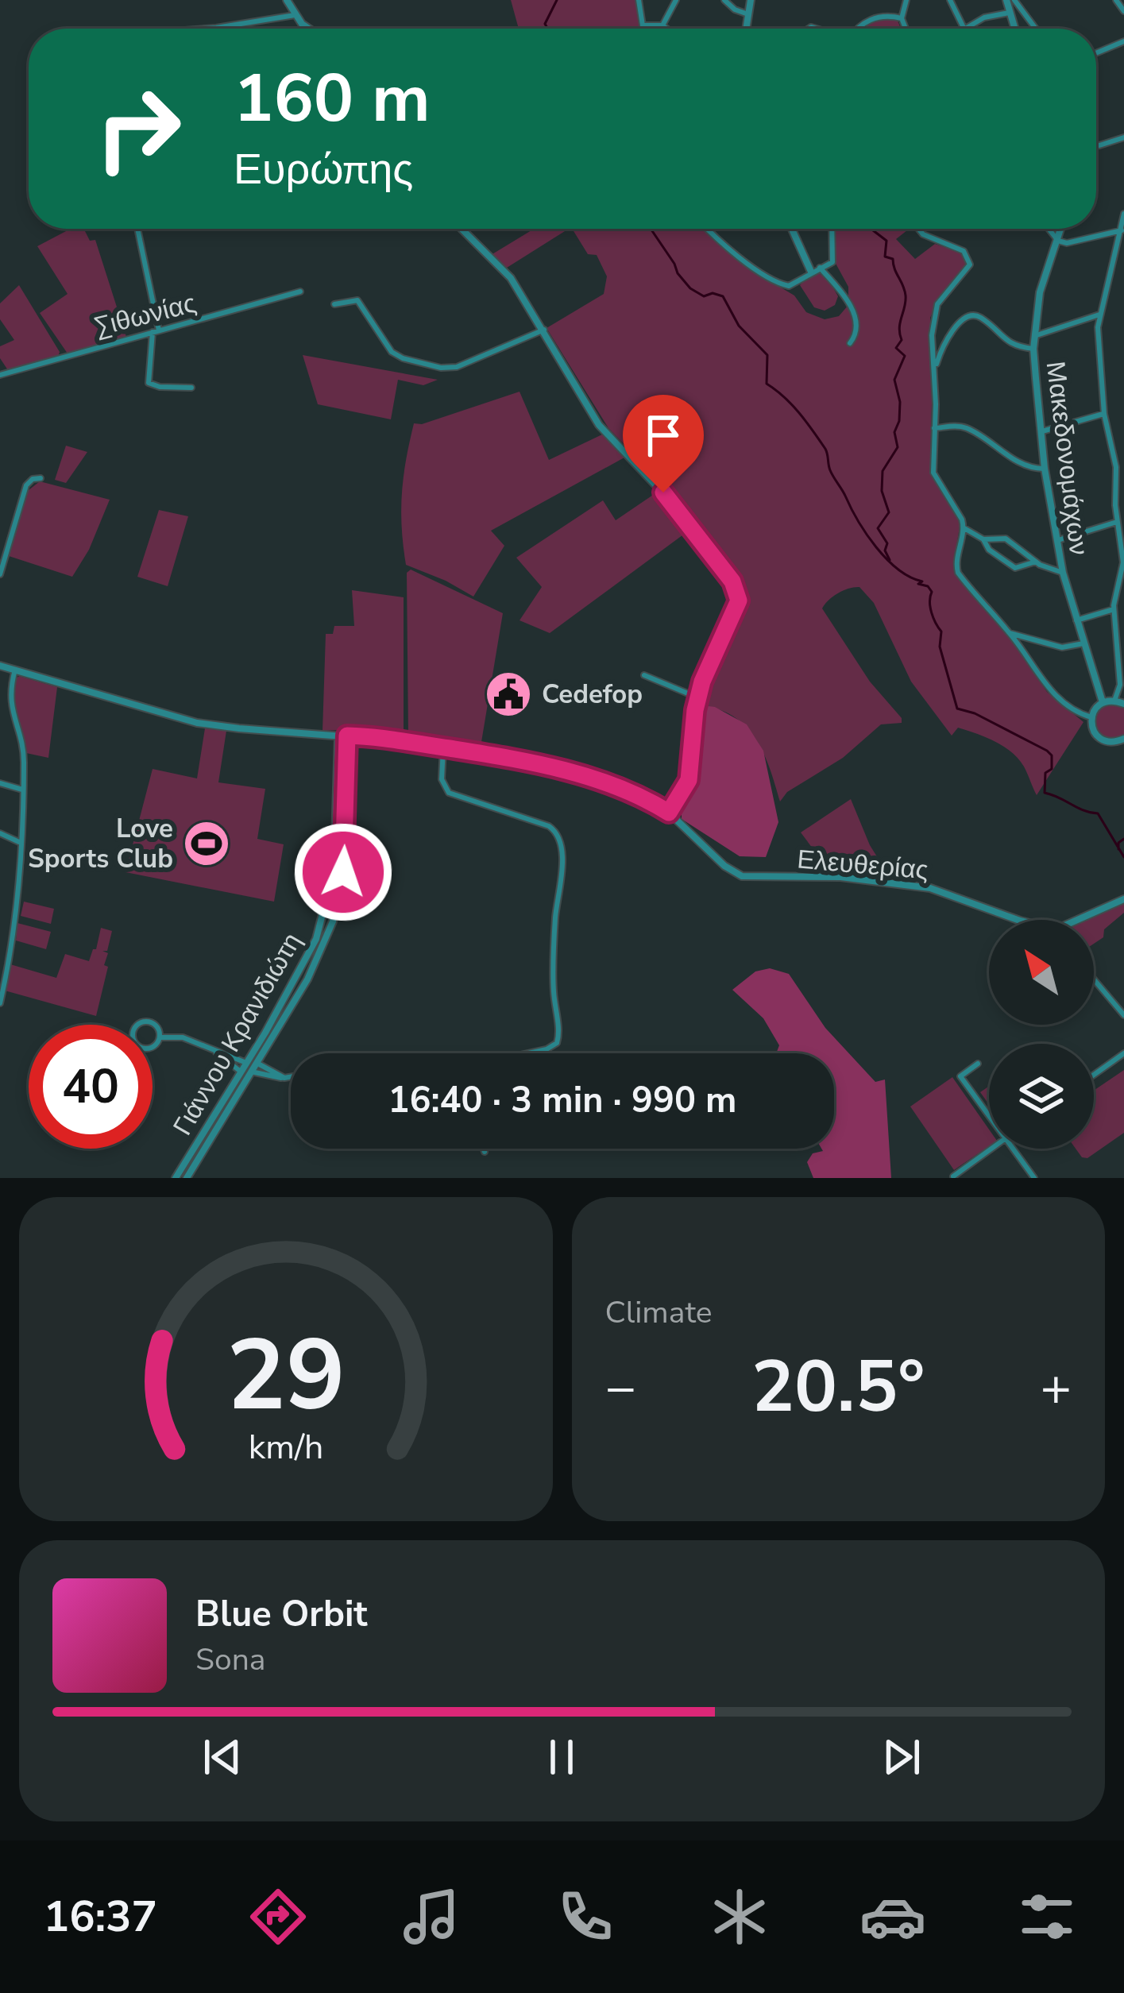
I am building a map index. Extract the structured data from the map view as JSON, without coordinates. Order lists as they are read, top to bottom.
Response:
{
  "streets": {
    "street": [
      "Σιθωνίας",
      "Μακεδονομάχων",
      "Ελευθερίας",
      "Γιάννου Κρανιδιώτη"
    ]
  },
  "crossings": [
    ["Ελευθερίας", "Γιάννου Κρανιδιώτη"]
  ],
  "places": {
    "public building": ["Cedefop"],
    "sports": ["Love Sports Club"]
  },
  "north": "top left",
  "page": {
    "turn": ["160 m", "Ευρώπης"],
    "limit": "40",
    "trip": "16:40 · 3 min · 990 m",
    "tile": "Climate",
    "heat": ["−", "20.5°", "+"],
    "song": ["Blue Orbit", "Sona"],
    "tabs": "16:37",
    "gauge": ["29", "km/h"]
  }
}
